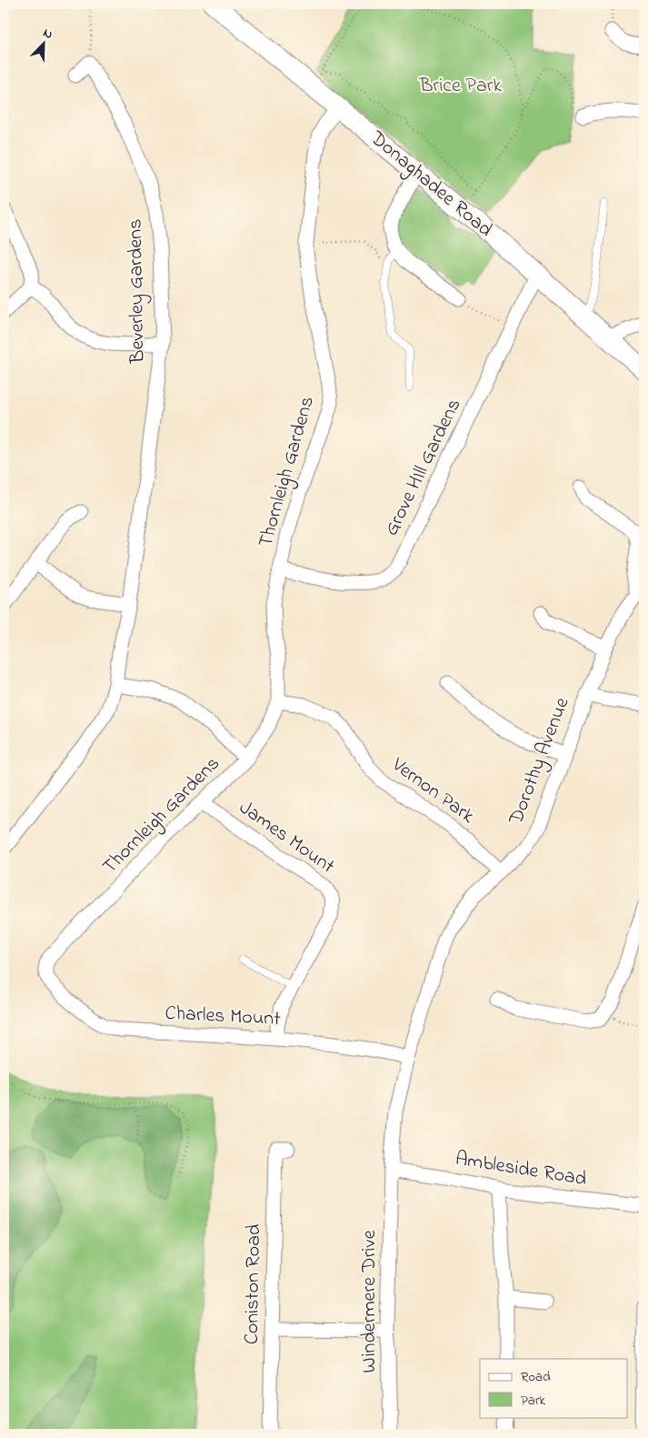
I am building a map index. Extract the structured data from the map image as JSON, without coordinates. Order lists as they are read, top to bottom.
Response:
{
  "streets": {
    "main road": ["Donaghadee Road"],
    "street": [
      "Beverley Gardens",
      "Grove HIll Gardens",
      "Thornleigh Gardens",
      "Dorothy Avenue",
      "Vernon Park",
      "James Mount",
      "Charles Mount",
      "Ambleside Road",
      "Coniston Road",
      "Windermere Drive"
    ]
  },
  "crossings": [
    ["Donaghadee Road", "Grove HIll Gardens"],
    ["Donaghadee Road", "Thornleigh Gardens"],
    ["Grove HIll Gardens", "Thornleigh Gardens"],
    ["Thornleigh Gardens", "Vernon Park"],
    ["Thornleigh Gardens", "James Mount"],
    ["Thornleigh Gardens", "Charles Mount"],
    ["Dorothy Avenue", "Vernon Park"],
    ["Dorothy Avenue", "Charles Mount"],
    ["Dorothy Avenue", "Ambleside Road"],
    ["Dorothy Avenue", "Windermere Drive"],
    ["James Mount", "Charles Mount"],
    ["Ambleside Road", "Windermere Drive"]
  ],
  "parks": ["Brice Park"],
  "legend": ["Road", "Park"],
  "north": "top right"
}
